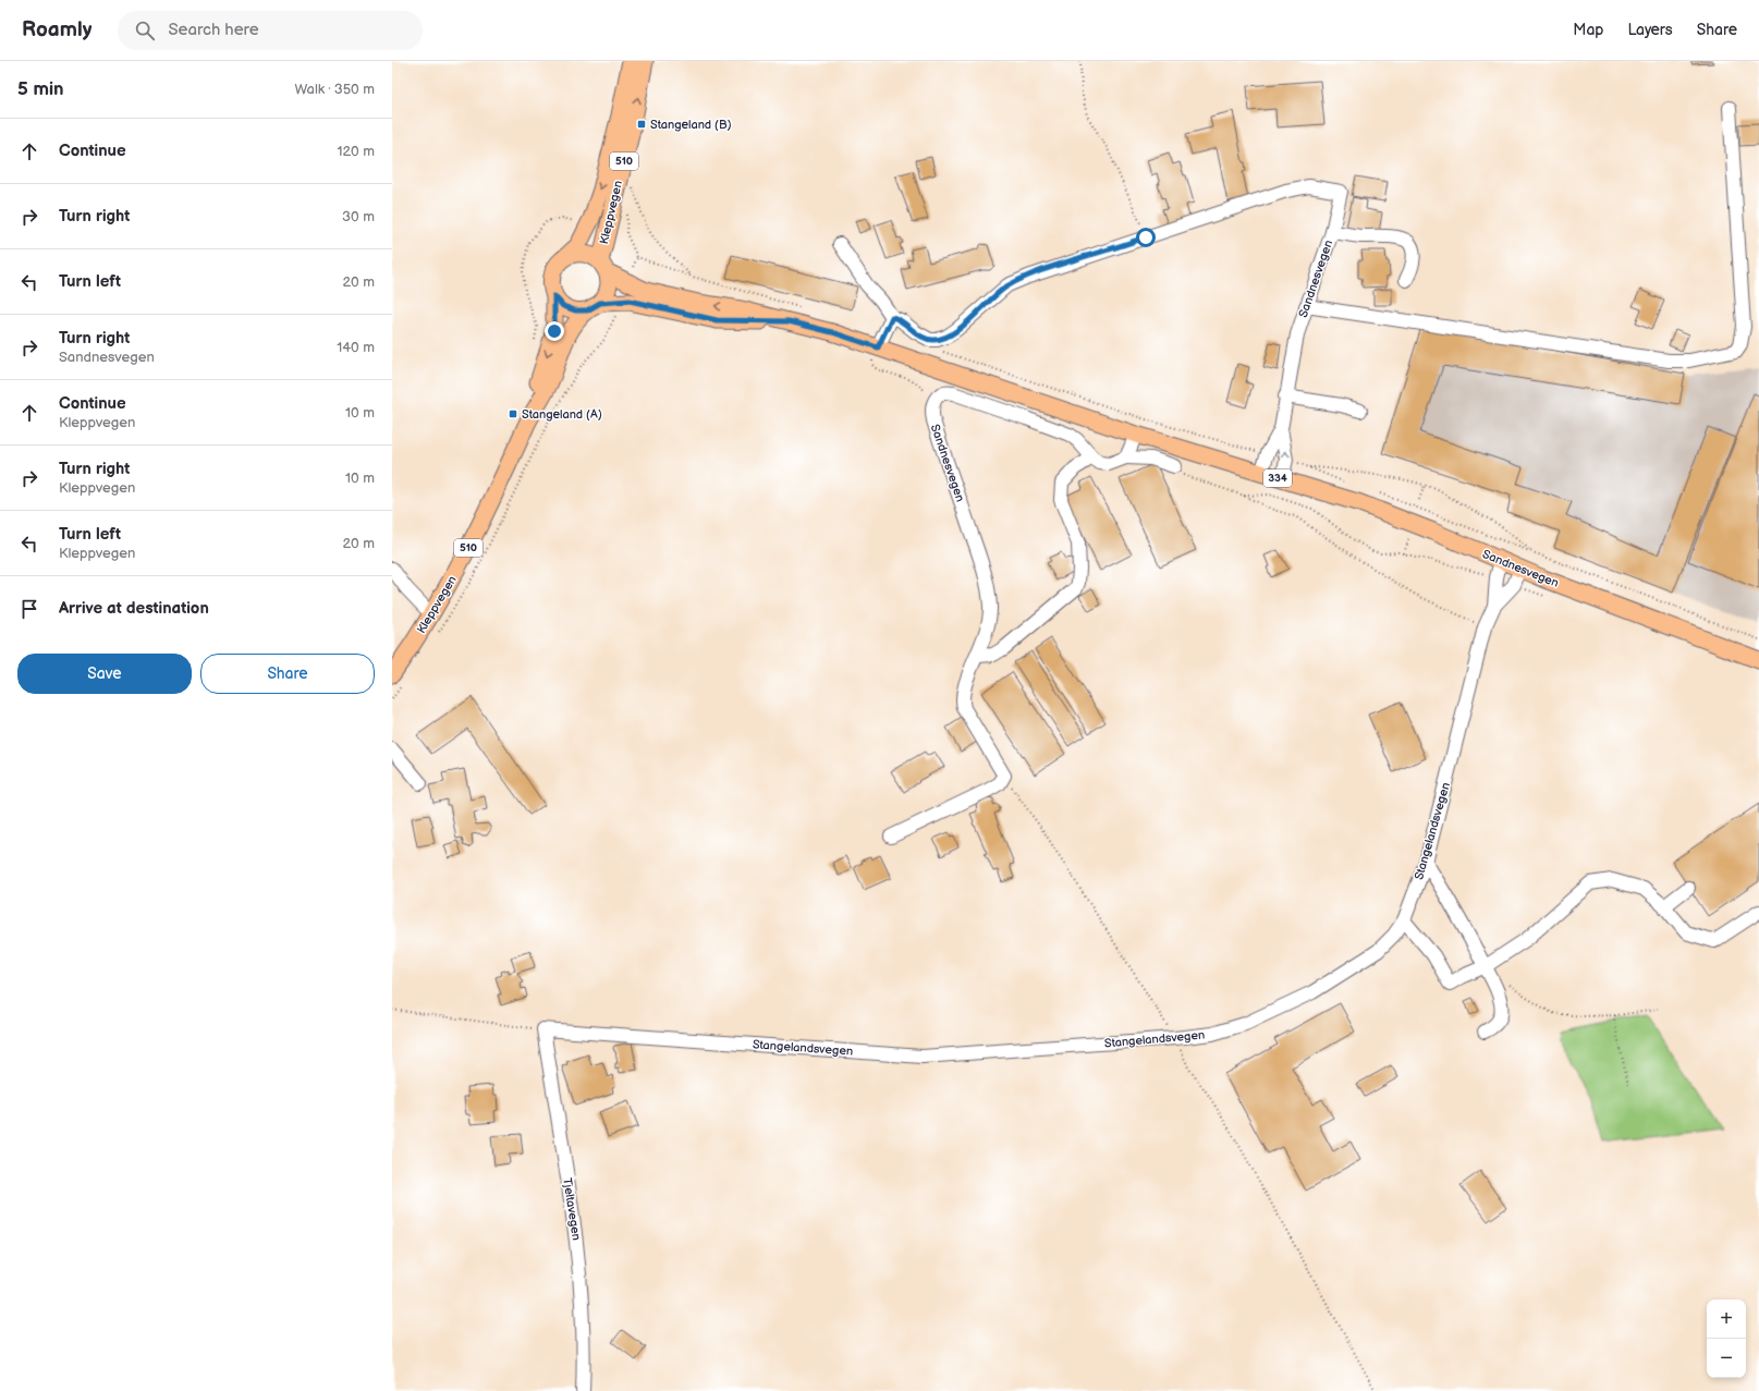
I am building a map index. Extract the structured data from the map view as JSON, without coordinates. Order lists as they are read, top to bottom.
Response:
{
  "streets": {
    "main road": [
      "510",
      "Kleppvegen",
      "Sandnesvegen",
      "334"
    ],
    "street": ["Stangelandsvegen", "Tjeltavegen"]
  },
  "crossings": [
    ["Kleppvegen", "Sandnesvegen"],
    ["Sandnesvegen", "Stangelandsvegen"],
    ["Stangelandsvegen", "Tjeltavegen"]
  ],
  "places": {
    "transit": ["Stangeland (B)", "Stangeland (A)"]
  },
  "page": {
    "header": "Roamly",
    "search": "Search here",
    "nav": ["Map", "Layers", "Share"],
    "heading": ["5 min", "Walk · 350 m"],
    "list": [
      ["Continue", "120 m"],
      ["Turn right", "30 m"],
      ["Turn left", "20 m"],
      ["Turn right", "Sandnesvegen", "140 m"],
      ["Continue", "Kleppvegen", "10 m"],
      ["Turn right", "Kleppvegen", "10 m"],
      ["Turn left", "Kleppvegen", "20 m"],
      "Arrive at destination"
    ],
    "buttons": ["Save", "Share"],
    "map_buttons": ["+", "−"]
  }
}
